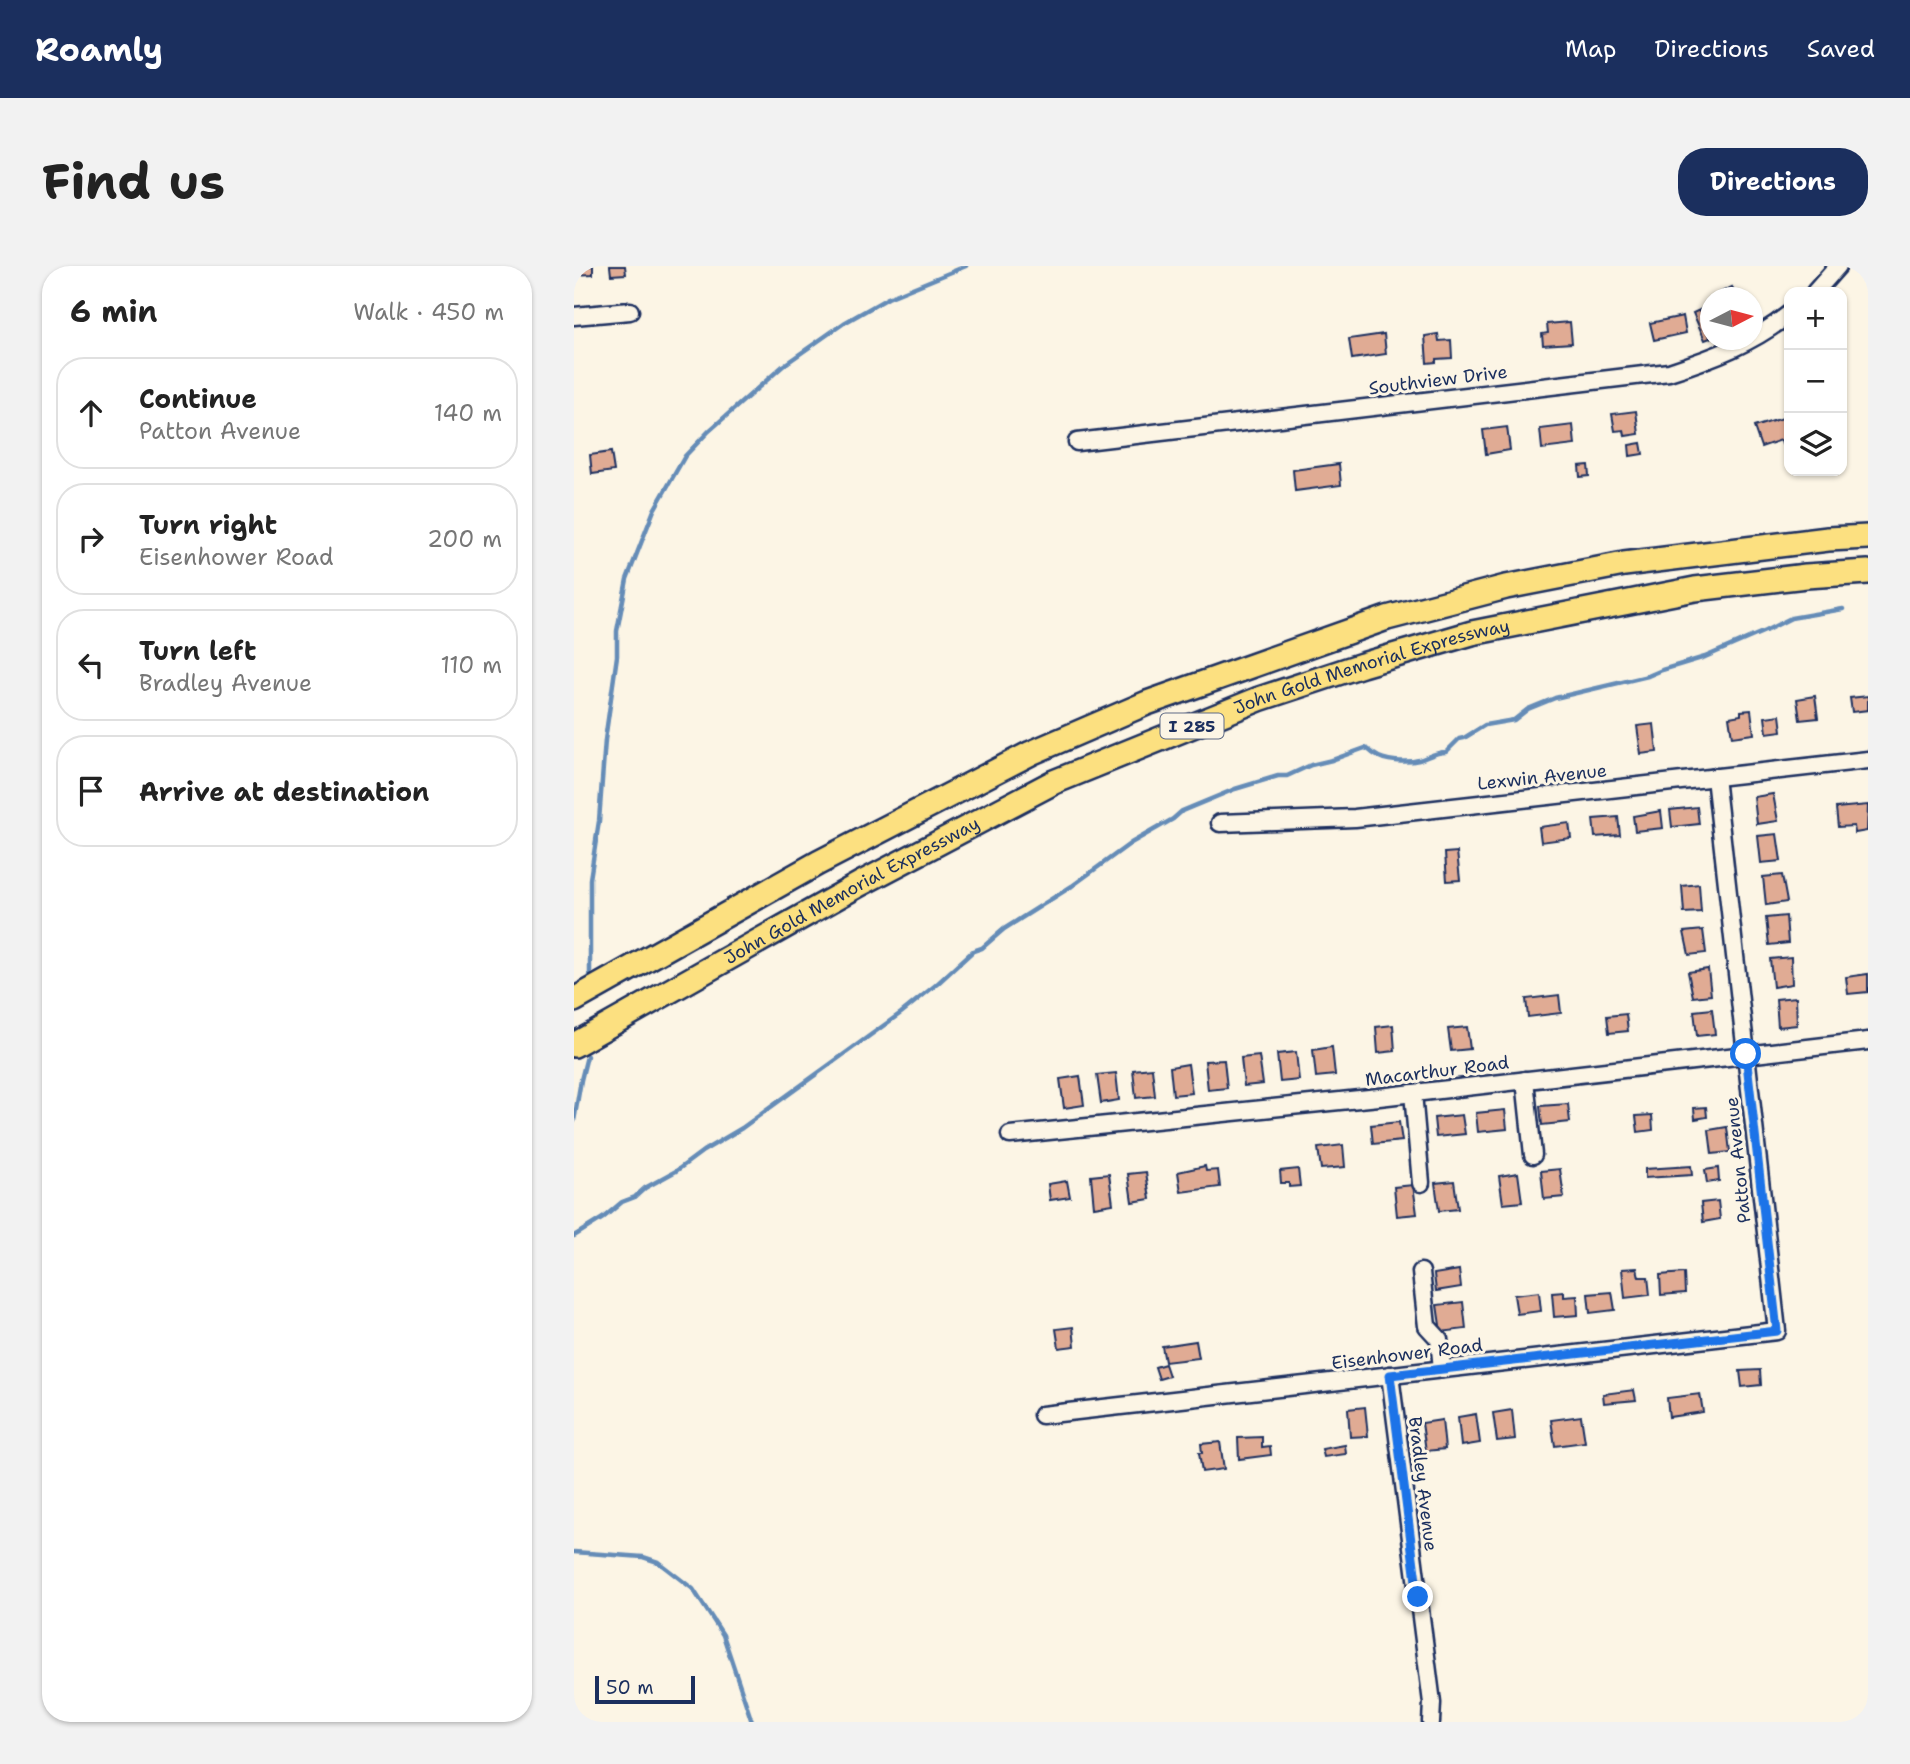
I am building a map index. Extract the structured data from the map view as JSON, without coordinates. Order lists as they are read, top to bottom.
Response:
{
  "streets": {
    "highway": ["John Gold Memorial Expressway", "I 285"],
    "street": [
      "Southview Drive",
      "Lexwin Avenue",
      "Macarthur Road",
      "Patton Avenue",
      "Eisenhower Road",
      "Bradley Avenue"
    ]
  },
  "crossings": [
    ["Lexwin Avenue", "Patton Avenue"],
    ["Macarthur Road", "Patton Avenue"],
    ["Patton Avenue", "Eisenhower Road"],
    ["Eisenhower Road", "Bradley Avenue"]
  ],
  "scale_bar": "50 m",
  "north": "right",
  "page": {
    "header": "Roamly",
    "nav": ["Map", "Directions", "Saved"],
    "buttons": "Directions",
    "title": "Find us",
    "heading": ["6 min", "Walk · 450 m"],
    "map_buttons": ["+", "−"],
    "list": [
      ["Continue", "Patton Avenue", "140 m"],
      ["Turn right", "Eisenhower Road", "200 m"],
      ["Turn left", "Bradley Avenue", "110 m"],
      "Arrive at destination"
    ],
    "scale": "50 m"
  }
}
